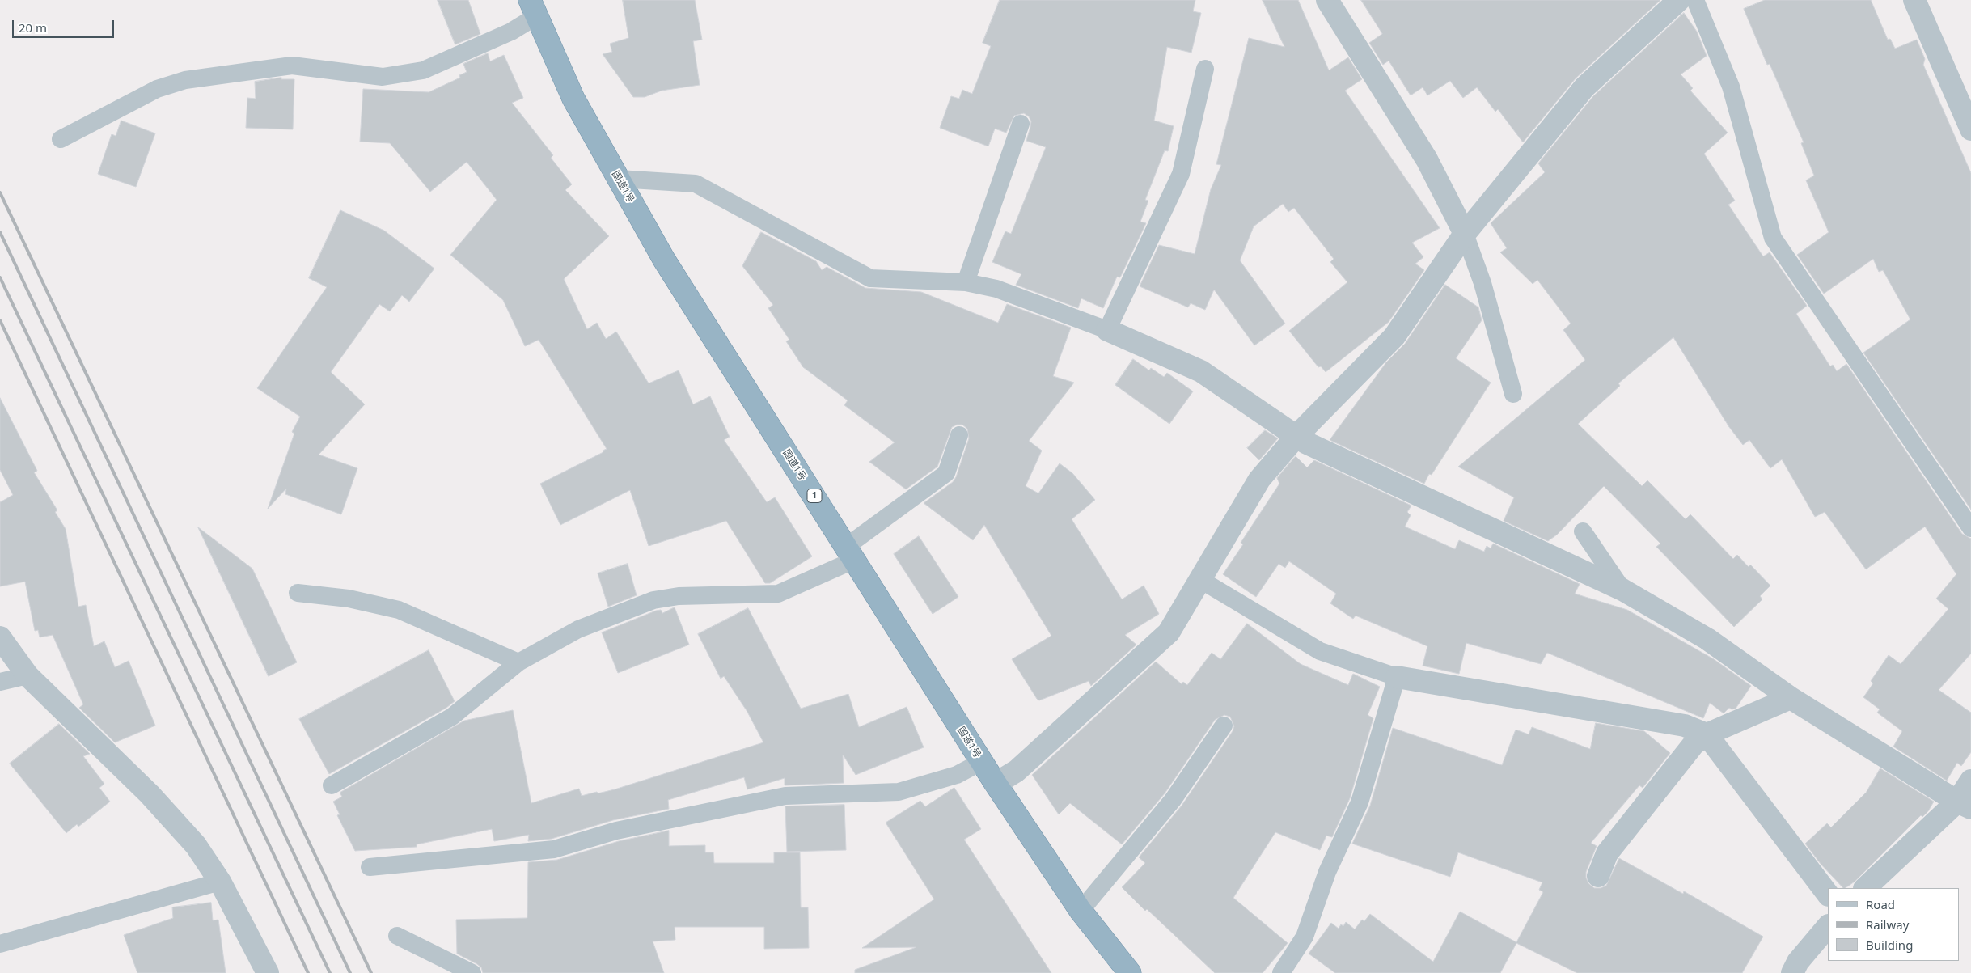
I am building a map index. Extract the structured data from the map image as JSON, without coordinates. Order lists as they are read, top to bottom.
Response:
{
  "streets": {
    "highway": ["国道1号", "1"]
  },
  "legend": ["Road", "Railway", "Building"],
  "scale_bar": "20 m"
}
